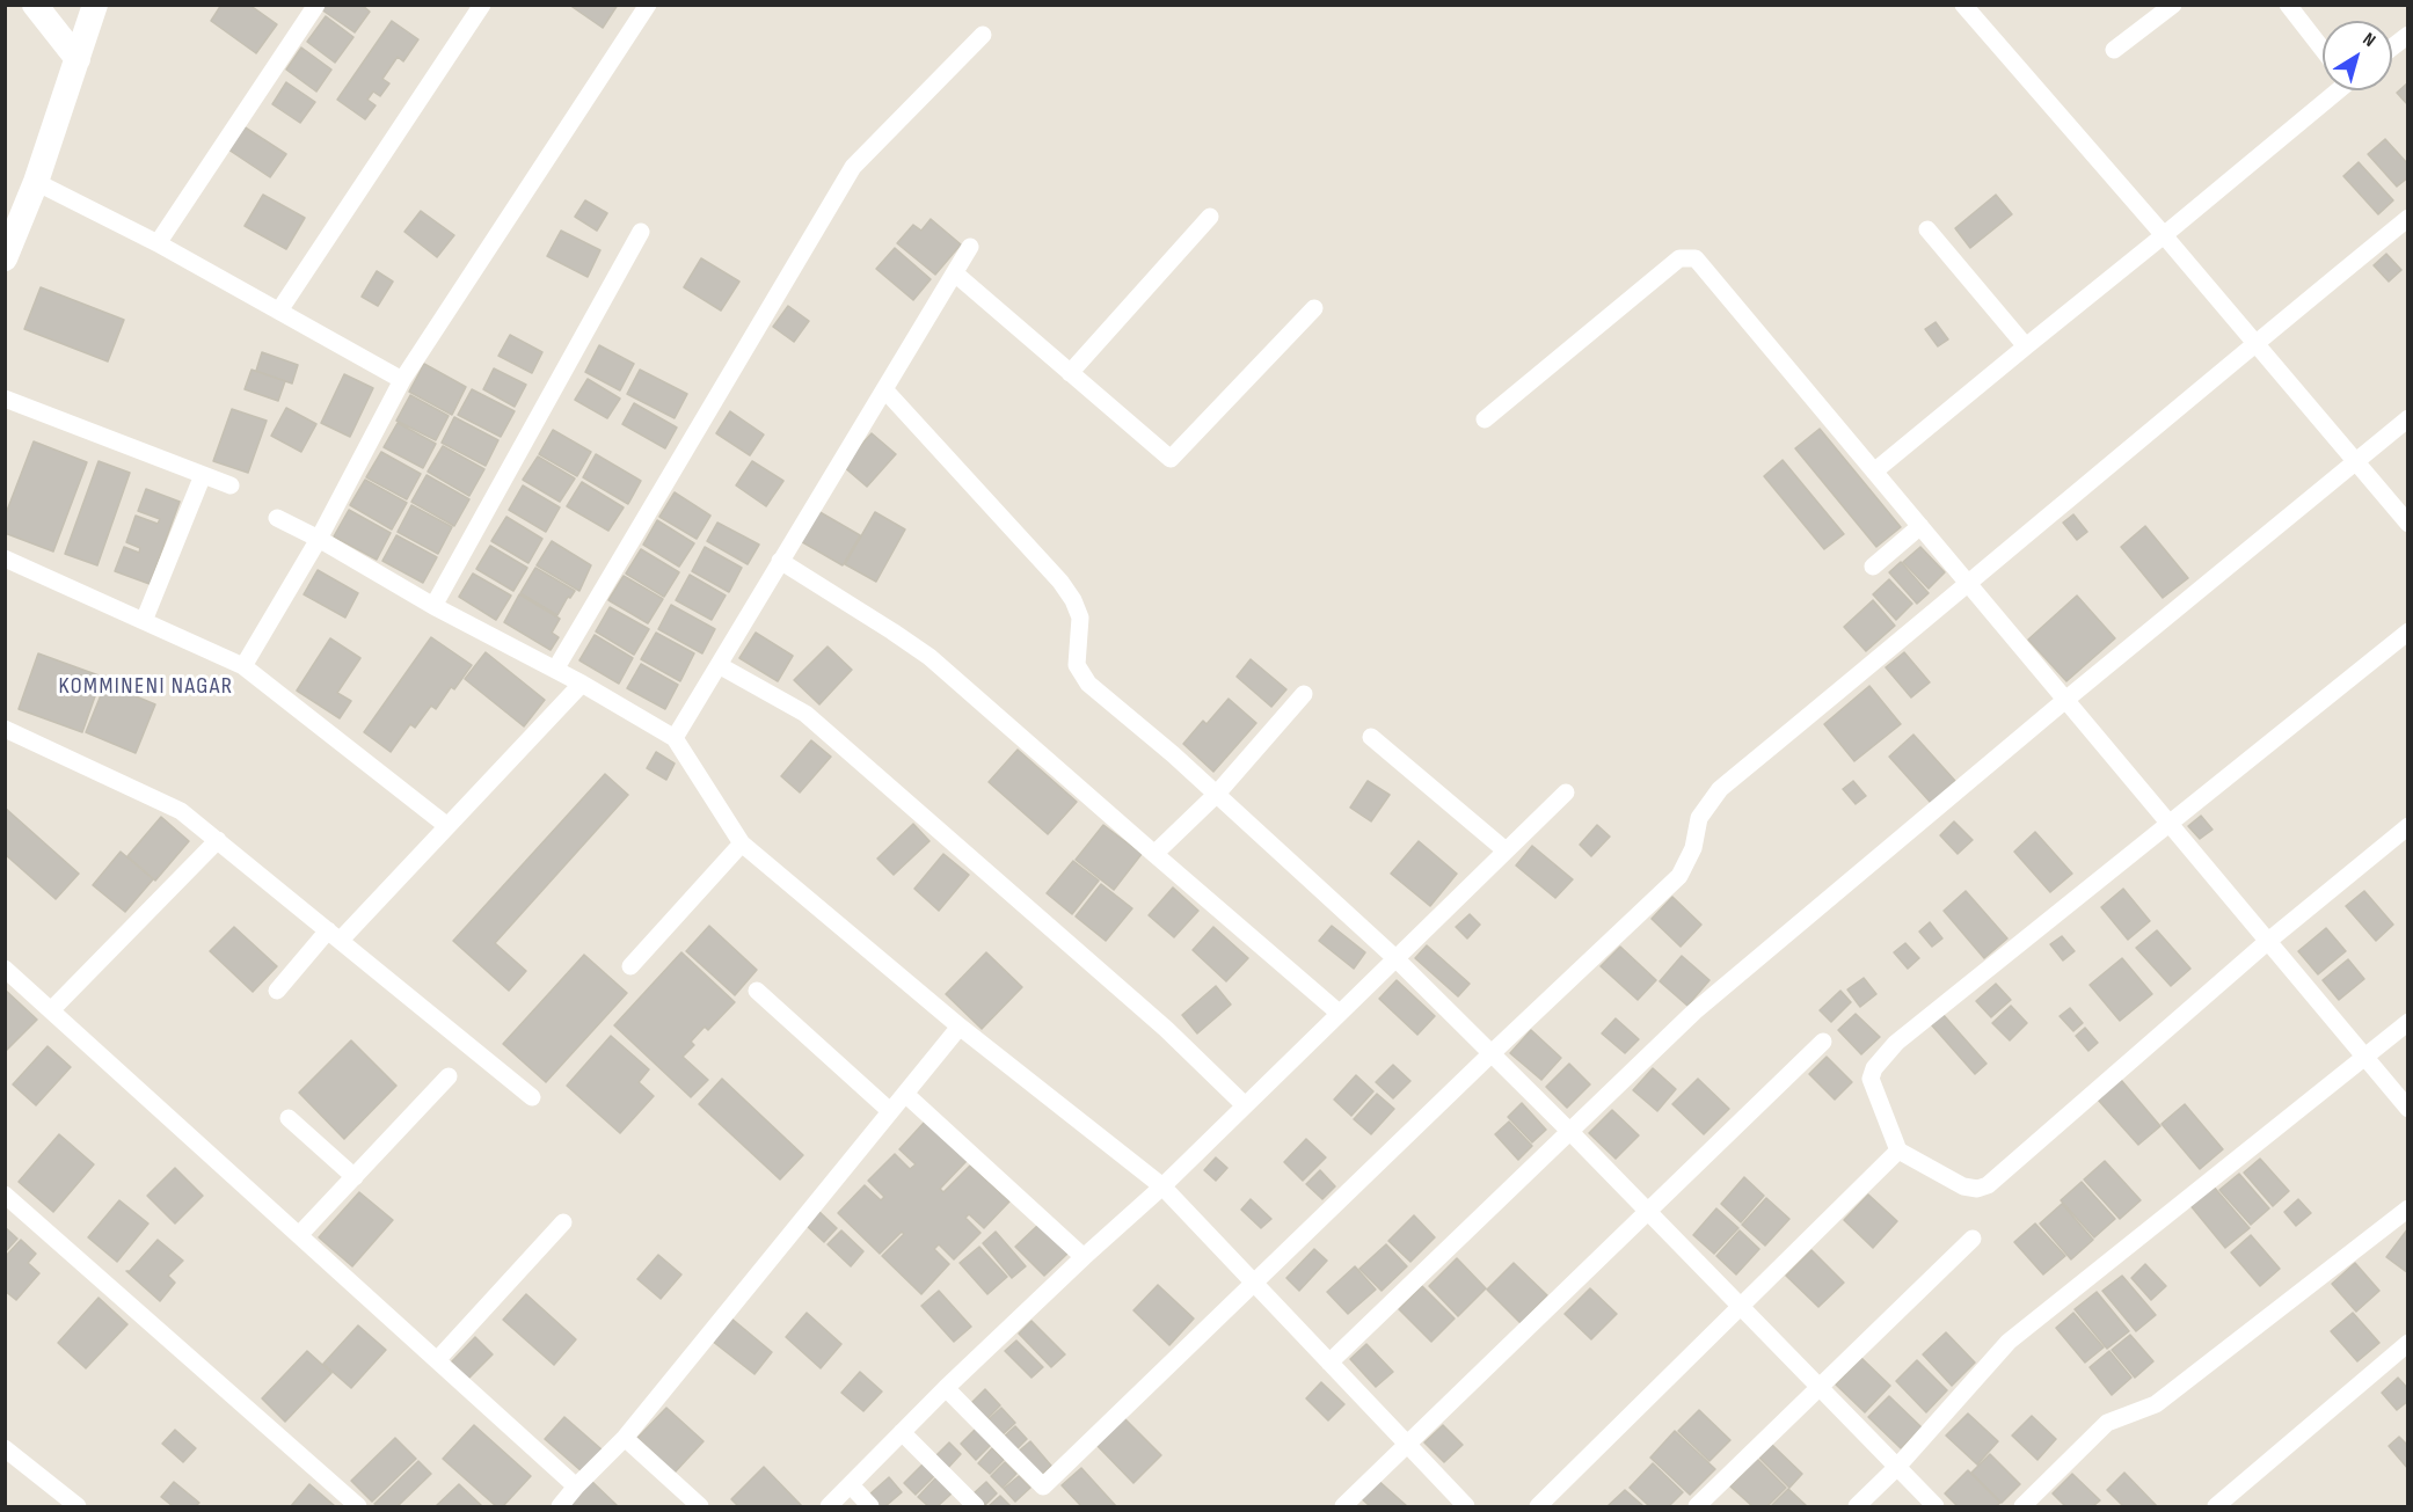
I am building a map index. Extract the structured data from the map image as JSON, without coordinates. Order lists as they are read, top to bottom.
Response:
{
  "districts": ["KOMMINENI NAGAR"],
  "north": "top right"
}
